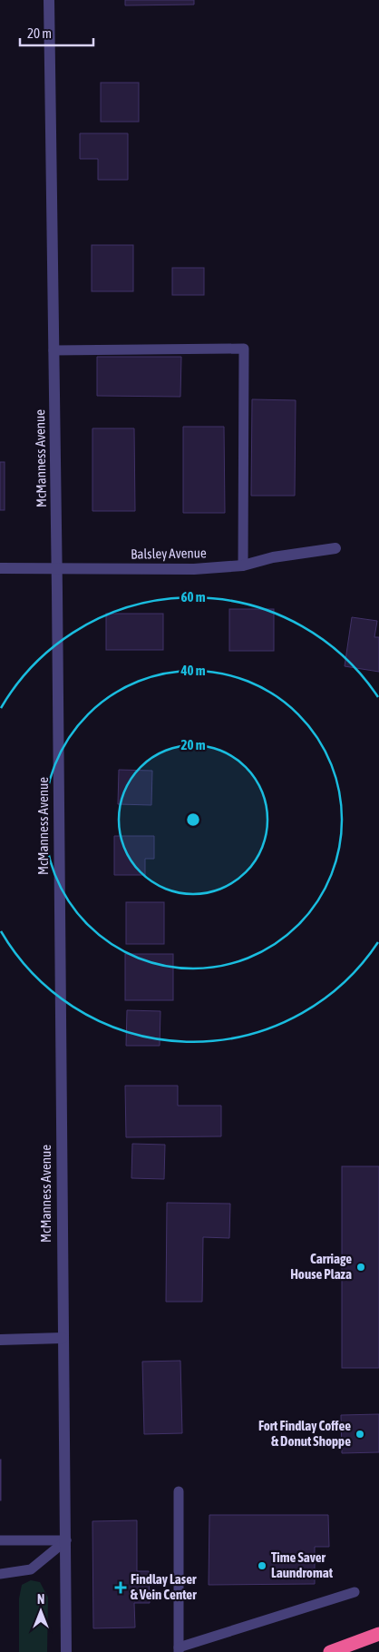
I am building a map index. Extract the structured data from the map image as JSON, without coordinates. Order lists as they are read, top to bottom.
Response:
{
  "streets": {
    "street": ["McManness Avenue", "Balsley Avenue"]
  },
  "crossings": [
    ["McManness Avenue", "Balsley Avenue"]
  ],
  "places": {
    "other": ["Carriage House Plaza", "Fort Findlay Coffee & Donut Shoppe", "Time Saver Laundromat"],
    "health": ["Findlay Laser & Vein Center"]
  },
  "scale_bar": "20 m",
  "north": "top",
  "rings": ["60 m", "40 m", "20 m"]
}
